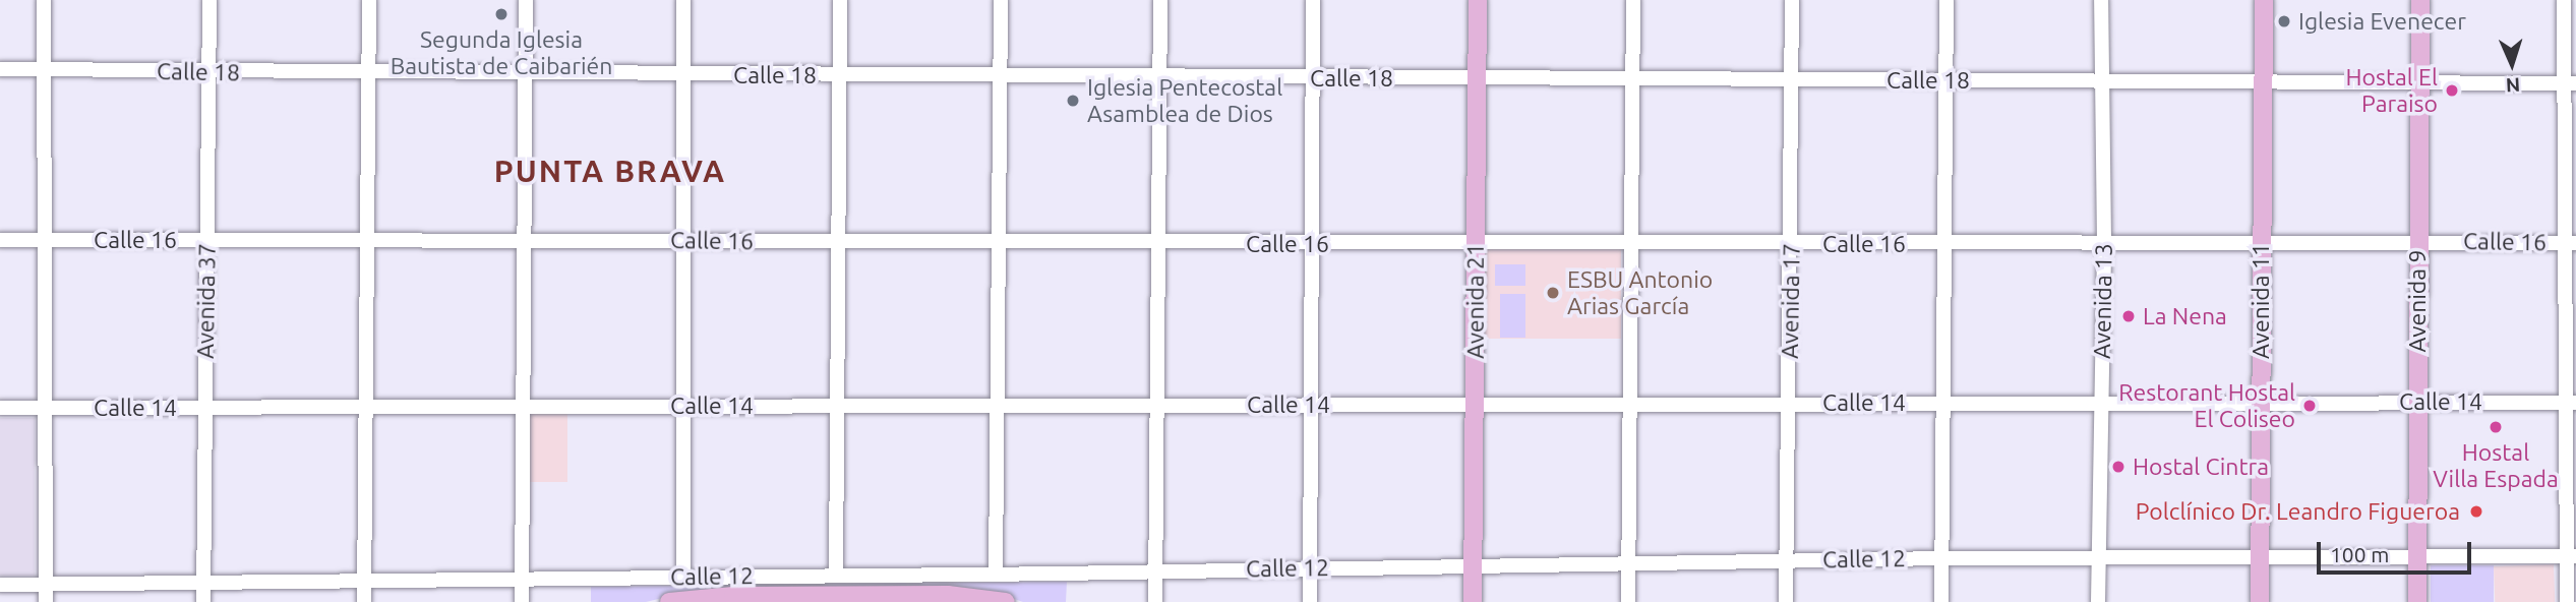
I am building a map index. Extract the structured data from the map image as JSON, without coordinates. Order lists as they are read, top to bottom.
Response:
{
  "streets": {
    "main road": ["Avenida 21", "Avenida 11", "Avenida 9"],
    "street": [
      "Calle 18",
      "Calle 16",
      "Avenida 37",
      "Avenida 17",
      "Avenida 13",
      "Calle 14",
      "Calle 12"
    ]
  },
  "crossings": [
    ["Calle 18", "Avenida 37"],
    ["Calle 18", "Avenida 21"],
    ["Calle 18", "Avenida 17"],
    ["Calle 18", "Avenida 13"],
    ["Calle 18", "Avenida 11"],
    ["Calle 18", "Avenida 9"],
    ["Calle 16", "Avenida 37"],
    ["Calle 16", "Avenida 21"],
    ["Calle 16", "Avenida 17"],
    ["Calle 16", "Avenida 13"],
    ["Calle 16", "Avenida 11"],
    ["Calle 16", "Avenida 9"],
    ["Avenida 37", "Calle 14"],
    ["Avenida 37", "Calle 12"],
    ["Avenida 21", "Calle 14"],
    ["Avenida 21", "Calle 12"],
    ["Avenida 17", "Calle 14"],
    ["Avenida 17", "Calle 12"],
    ["Avenida 13", "Calle 14"],
    ["Avenida 13", "Calle 12"],
    ["Avenida 11", "Calle 14"],
    ["Avenida 11", "Calle 12"],
    ["Avenida 9", "Calle 14"],
    ["Avenida 9", "Calle 12"]
  ],
  "districts": ["PUNTA BRAVA"],
  "places": [
    "Segunda Iglesia Bautista de Caibarién",
    "Iglesia Evenecer",
    "Hostal El Paraiso",
    "Iglesia Pentecostal Asamblea de Dios",
    "ESBU Antonio Arias García",
    "La Nena",
    "Restorant Hostal El Coliseo",
    "Hostal Villa Espada",
    "Hostal Cintra",
    "Polclínico Dr. Leandro Figueroa"
  ],
  "scale_bar": "100 m",
  "north": "bottom"
}
